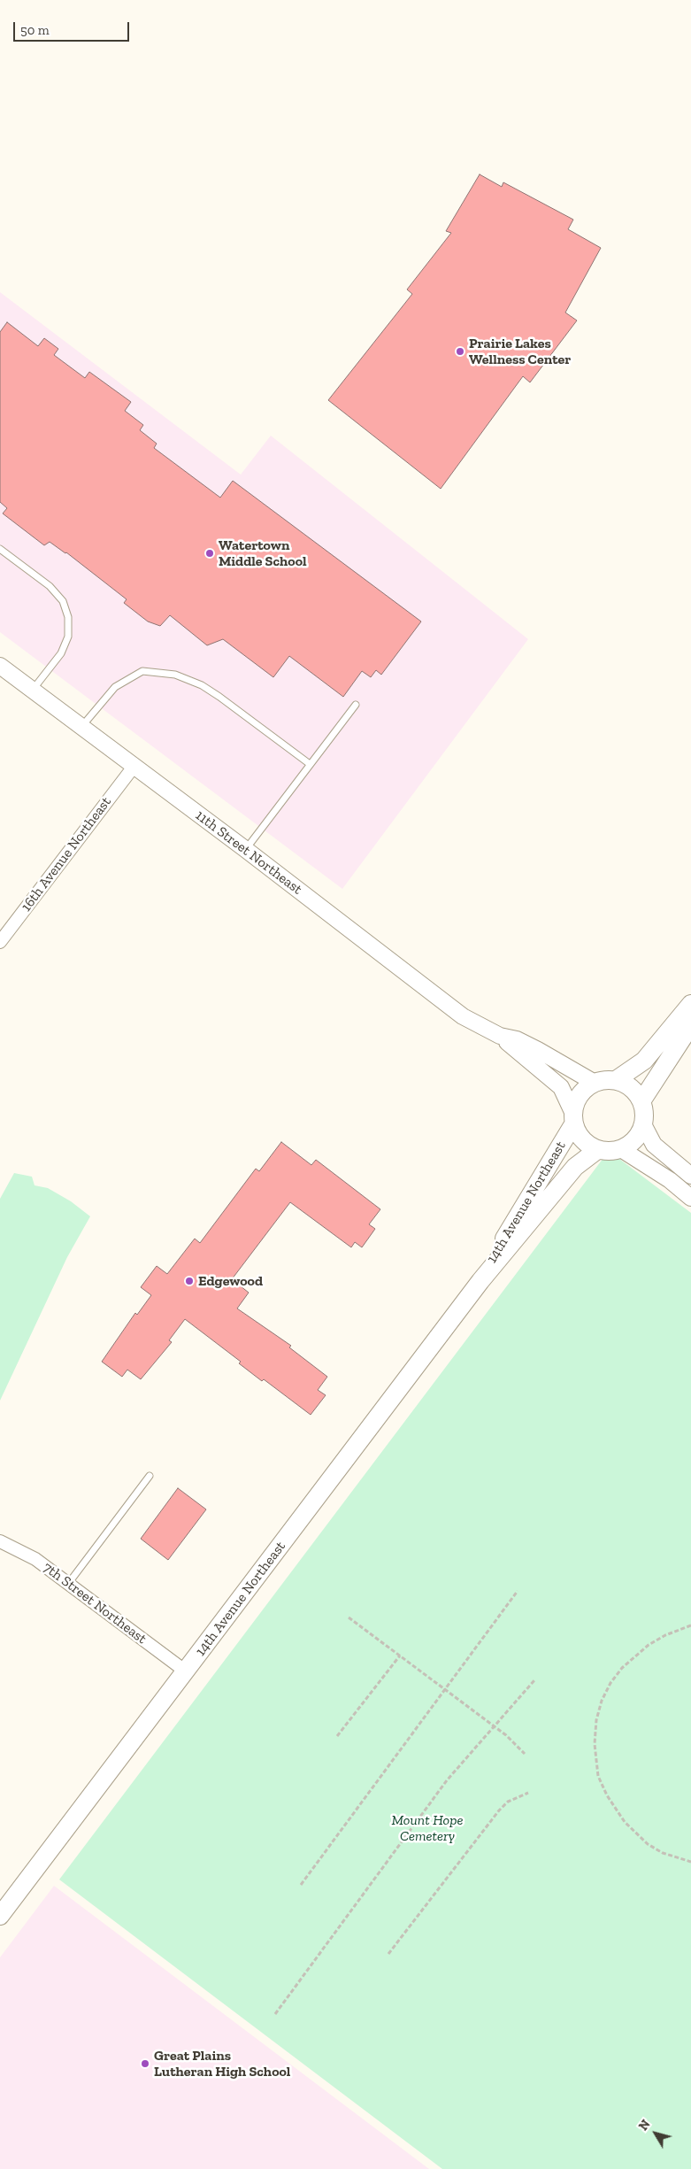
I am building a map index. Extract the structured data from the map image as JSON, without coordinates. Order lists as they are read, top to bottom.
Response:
{
  "streets": {
    "main road": ["14th Avenue Northeast"],
    "street": ["11th Street Northeast", "16th Avenue Northeast", "7th Street Northeast"]
  },
  "crossings": [
    ["11th Street Northeast", "16th Avenue Northeast"],
    ["11th Street Northeast", "14th Avenue Northeast"],
    ["14th Avenue Northeast", "7th Street Northeast"]
  ],
  "parks": ["Mount Hope Cemetery"],
  "places": [
    "Prairie Lakes Wellness Center",
    "Watertown Middle School",
    "Edgewood",
    "Great Plains Lutheran High School"
  ],
  "scale_bar": "50 m",
  "north": "top left"
}
